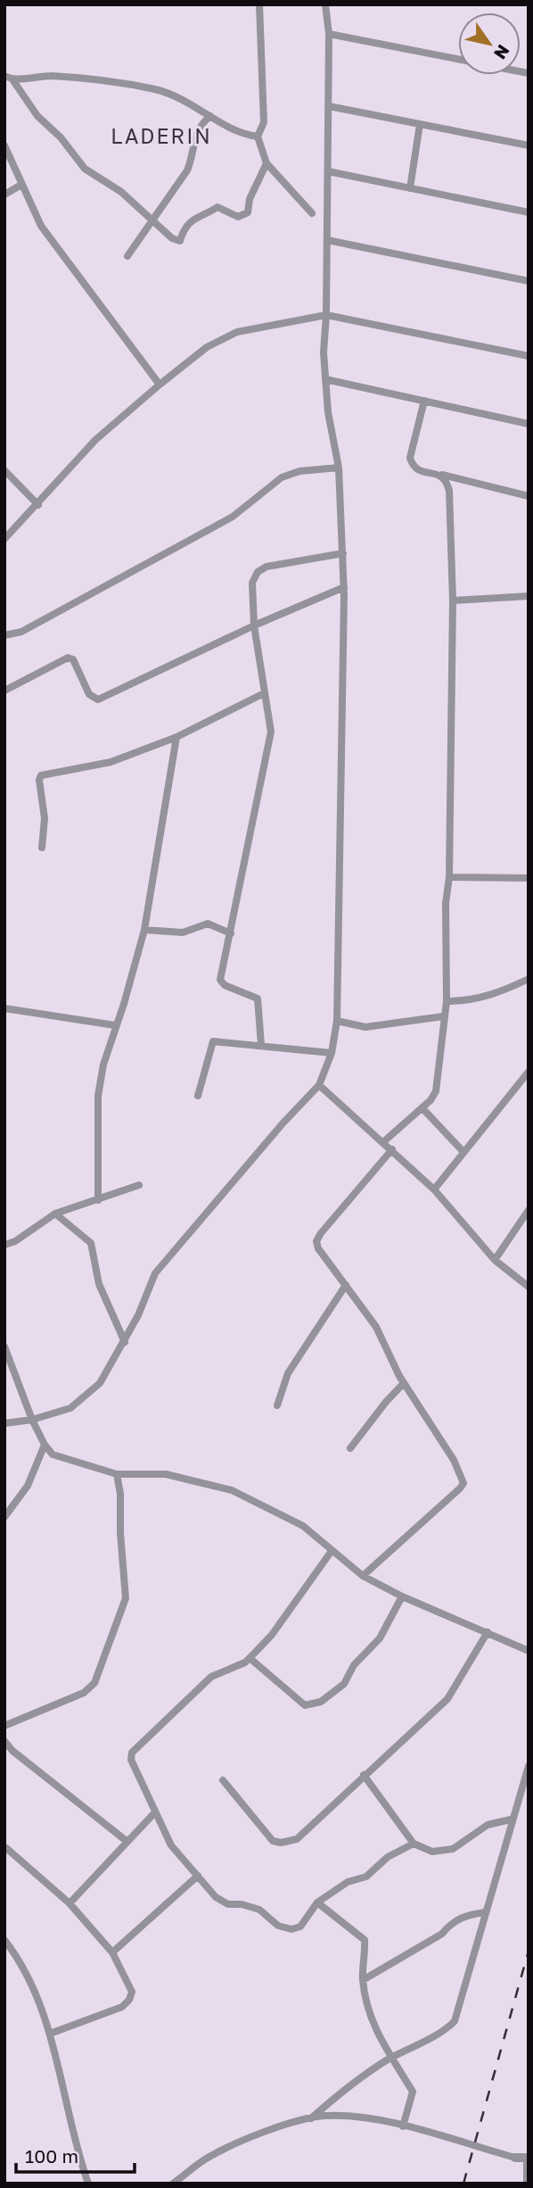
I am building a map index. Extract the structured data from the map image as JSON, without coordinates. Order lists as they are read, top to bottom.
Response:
{
  "districts": ["LADERIN"],
  "scale_bar": "100 m",
  "north": "bottom right"
}
